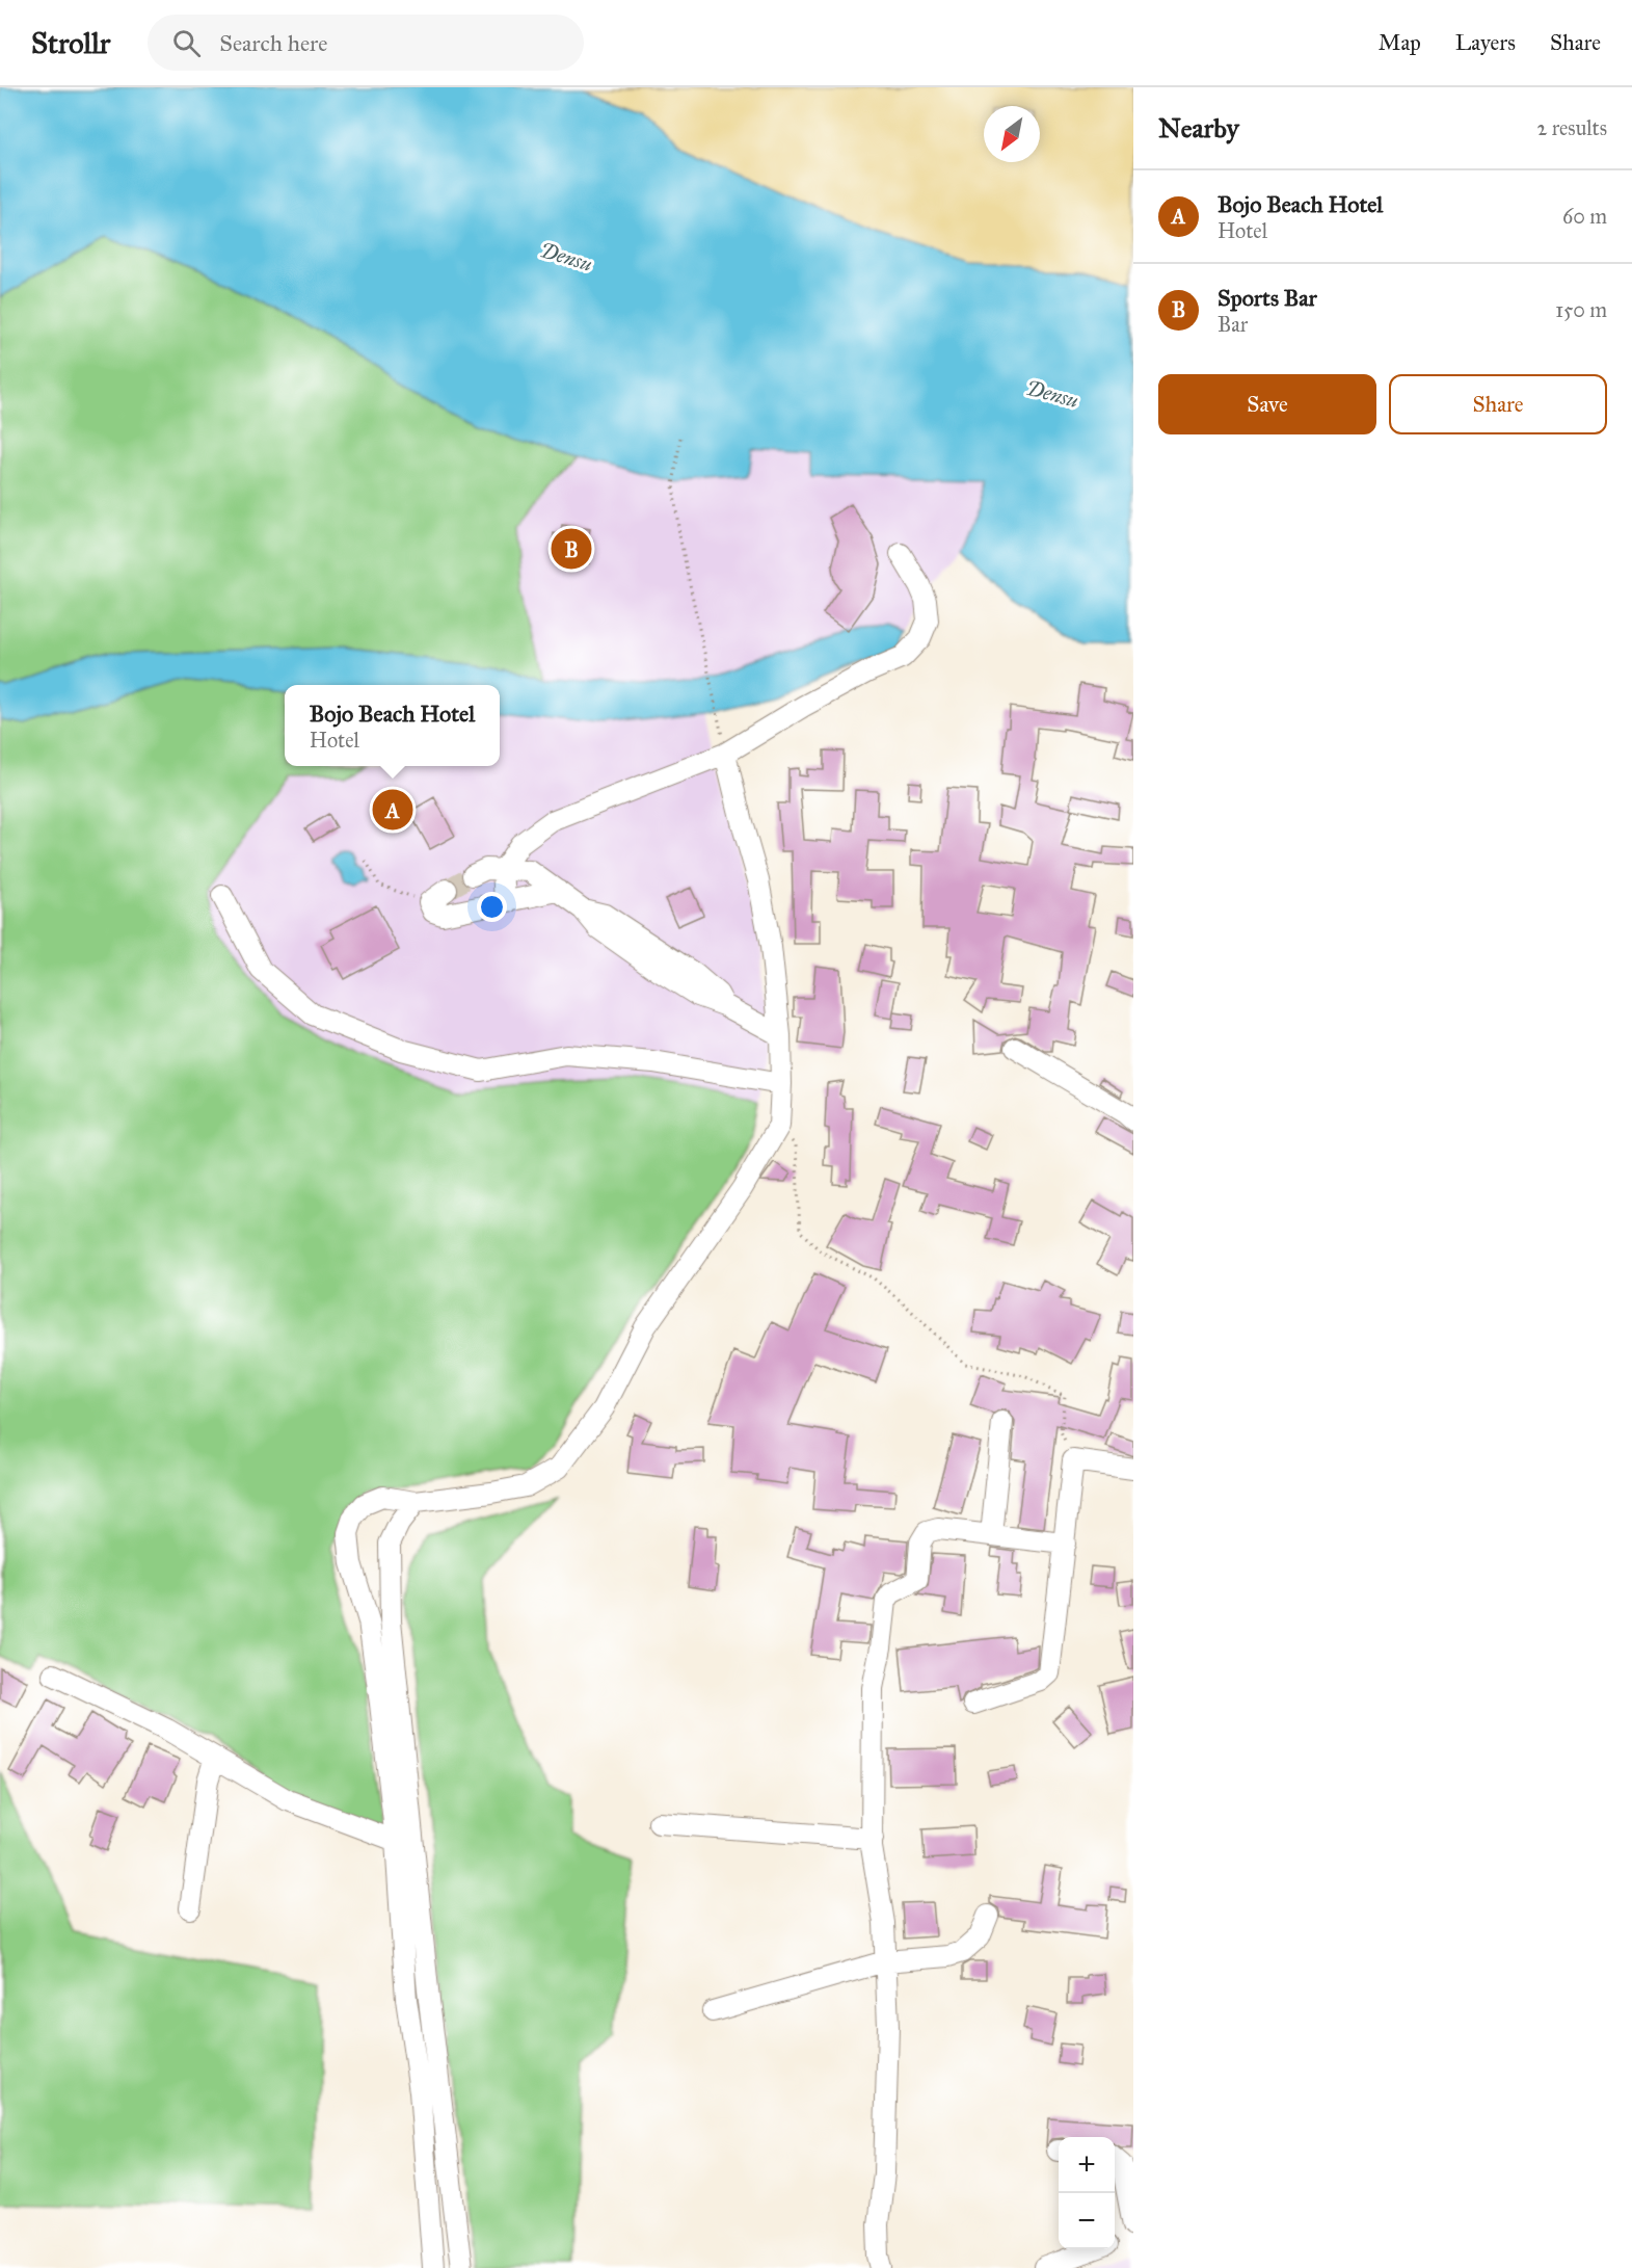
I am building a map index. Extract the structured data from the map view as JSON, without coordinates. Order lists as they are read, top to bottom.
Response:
{
  "water": ["Densu"],
  "north": "bottom left",
  "page": {
    "header": "Strollr",
    "search": "Search here",
    "nav": ["Map", "Layers", "Share"],
    "heading": ["Nearby", "2 results"],
    "list": [
      {
        "mark": "A",
        "name": "Bojo Beach Hotel",
        "note": "Hotel",
        "value": "60 m"
      },
      {
        "mark": "B",
        "name": "Sports Bar",
        "note": "Bar",
        "value": "150 m"
      }
    ],
    "buttons": ["Save", "Share"],
    "pins": ["B", "A"],
    "popup": ["Bojo Beach Hotel", "Hotel"],
    "map_buttons": ["+", "−"]
  }
}
